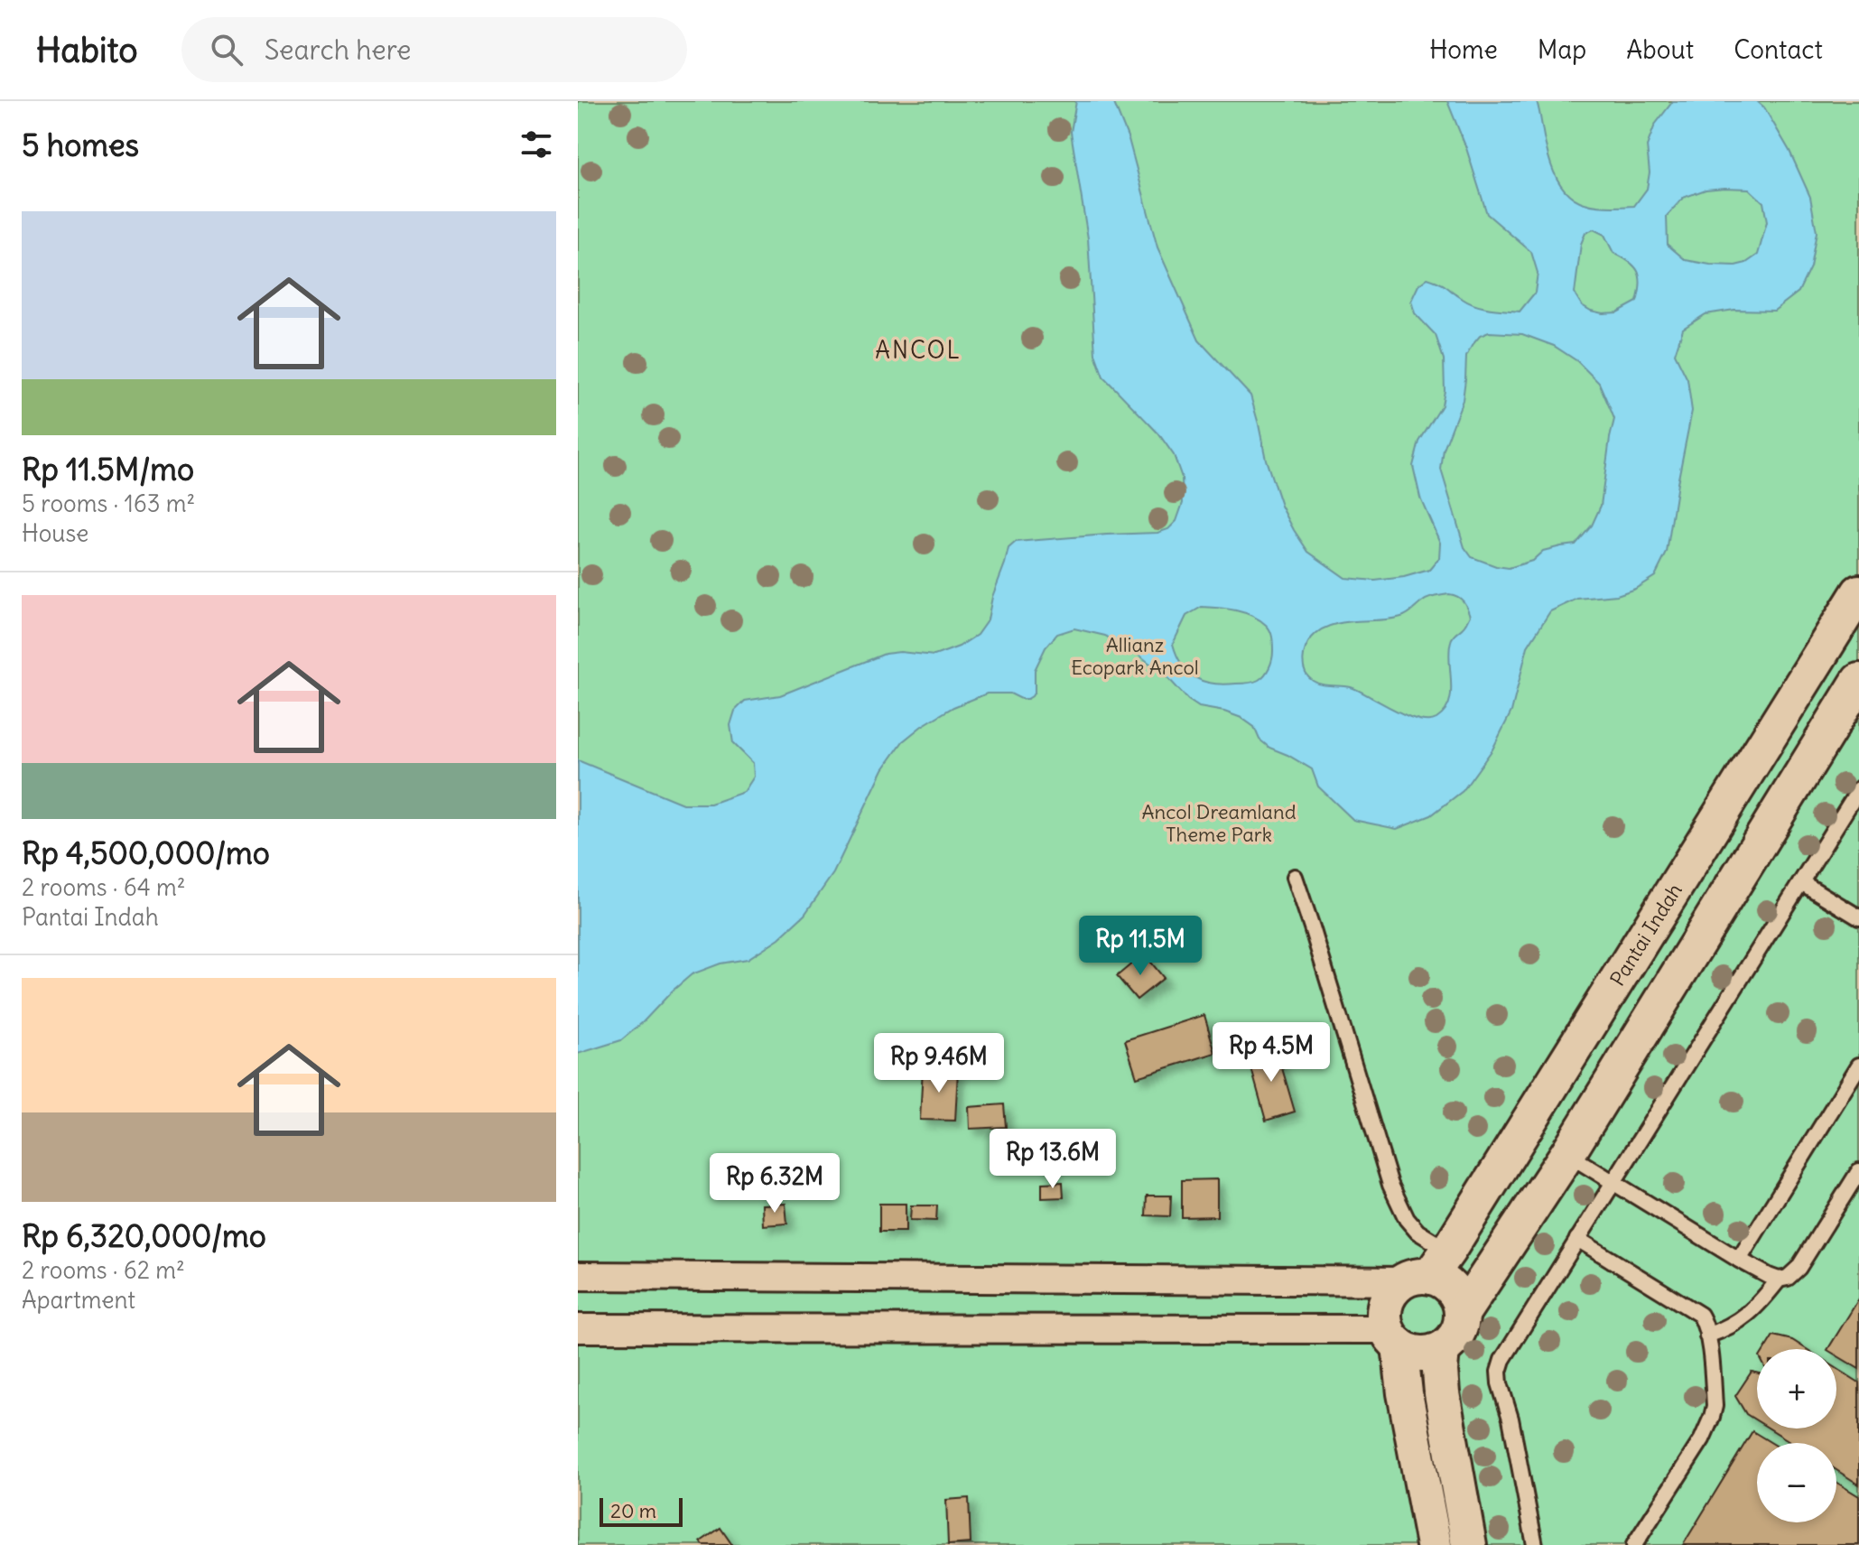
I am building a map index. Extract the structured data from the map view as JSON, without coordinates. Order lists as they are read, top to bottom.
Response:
{
  "streets": {
    "street": ["Pantai Indah"]
  },
  "districts": ["ANCOL"],
  "parks": ["Allianz Ecopark Ancol", "Ancol Dreamland Theme Park"],
  "scale_bar": "20 m",
  "page": {
    "header": "Habito",
    "search": "Search here",
    "nav": [
      "Home",
      "Map",
      "About",
      "Contact"
    ],
    "heading": "5 homes",
    "list": [
      {
        "name": "Rp 11.5M/mo",
        "note": "5 rooms · 163 m² · House"
      },
      {
        "name": "Rp 4,500,000/mo",
        "note": "2 rooms · 64 m² · Pantai Indah"
      },
      {
        "name": "Rp 6,320,000/mo",
        "note": "2 rooms · 62 m² · Apartment"
      }
    ],
    "price": [
      "Rp 11.5M",
      "Rp 4.5M",
      "Rp 9.46M",
      "Rp 13.6M",
      "Rp 6.32M"
    ],
    "map_buttons": ["+", "−"],
    "scale": "20 m"
  }
}
